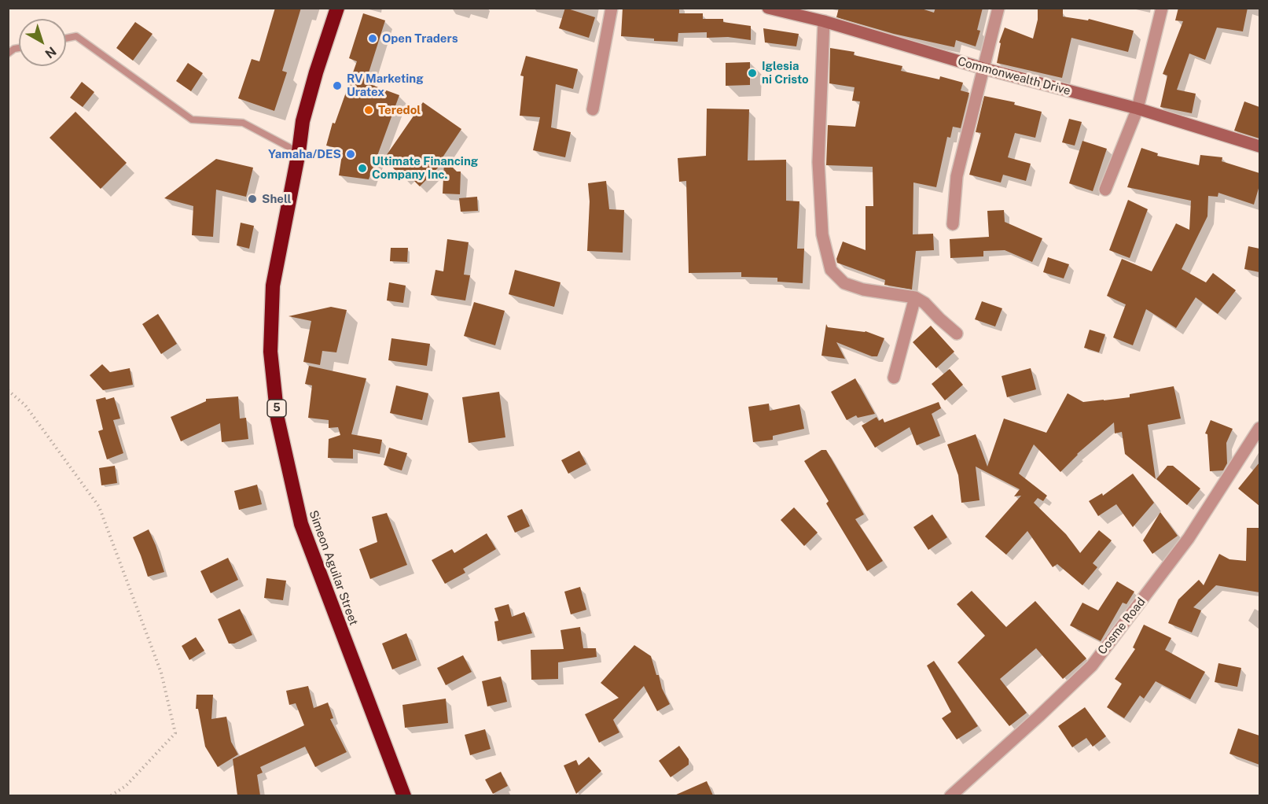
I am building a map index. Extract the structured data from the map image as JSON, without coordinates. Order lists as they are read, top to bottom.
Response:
{
  "streets": {
    "highway": ["5", "Simeon Aguilar Street"],
    "street": ["Commonwealth Drive", "Cosme Road"]
  },
  "places": [
    "Open Traders",
    "Iglesia ni Cristo",
    "RV Marketing Uratex",
    "Teredol",
    "Yamaha/DES",
    "Ultimate Financing Company Inc.",
    "Shell"
  ],
  "north": "bottom right"
}
